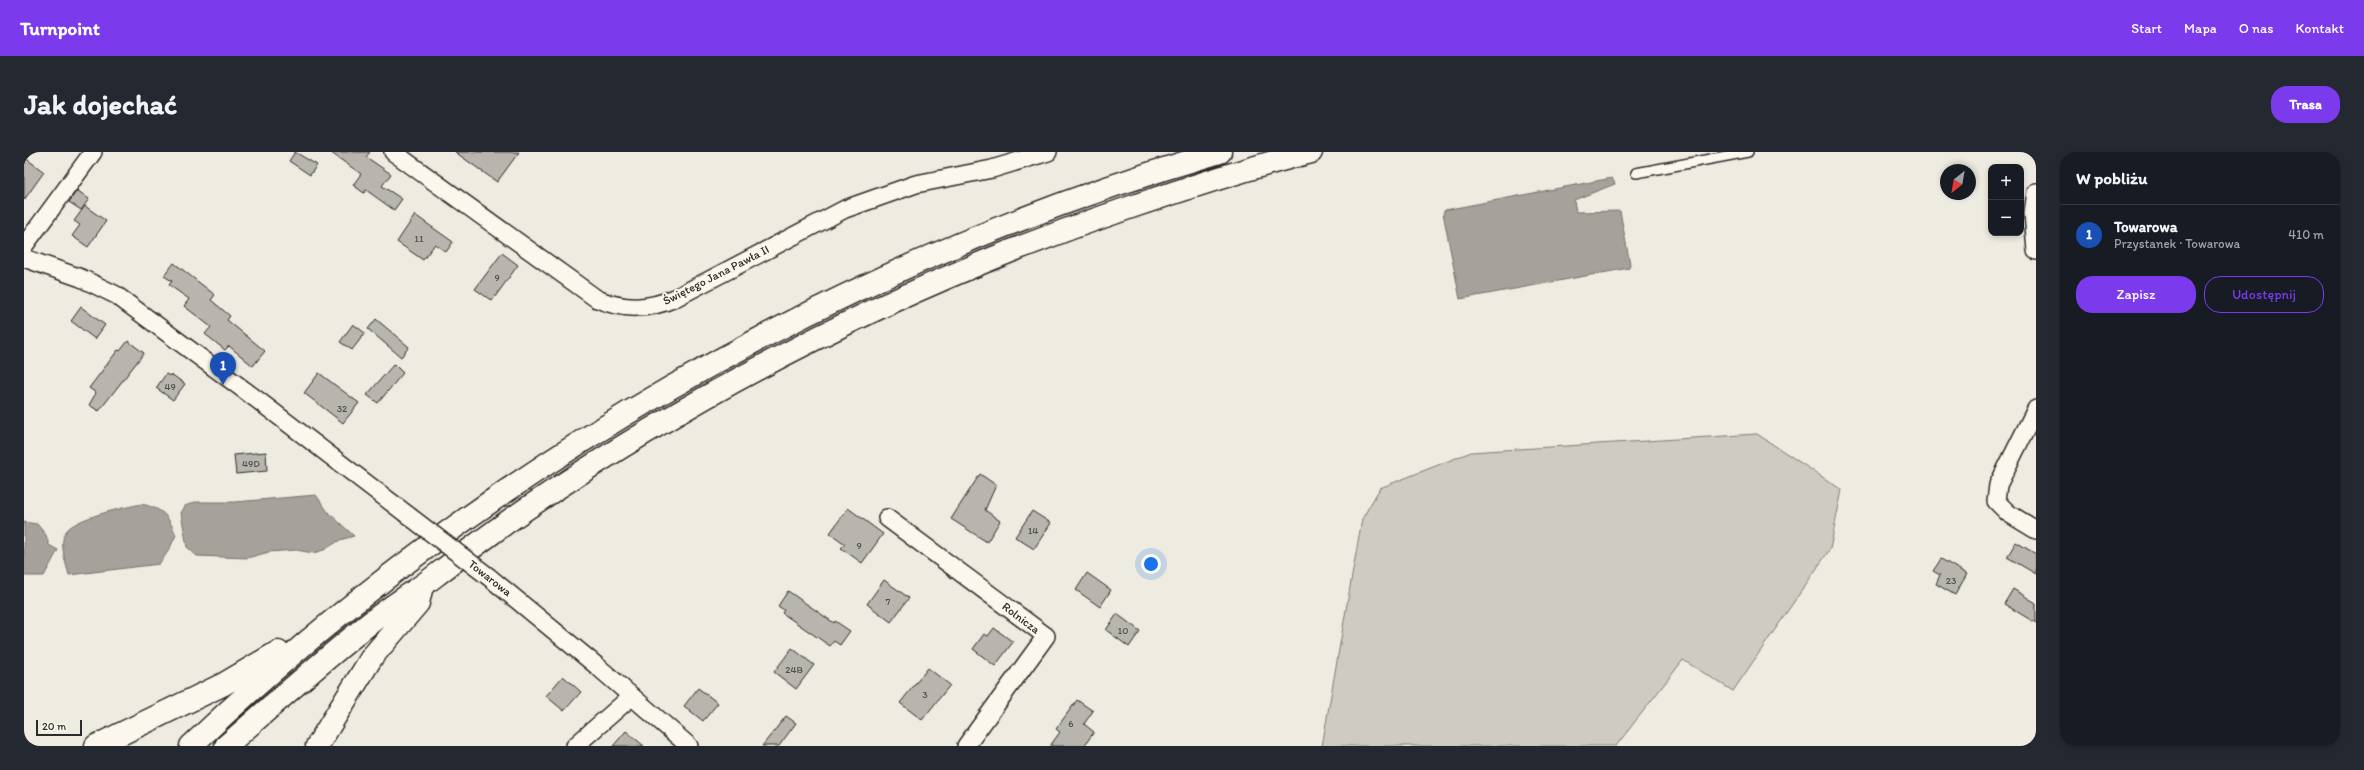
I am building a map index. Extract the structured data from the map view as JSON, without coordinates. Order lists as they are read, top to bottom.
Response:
{
  "streets": {
    "street": ["Świętego Jana Pawła II", "Towarowa", "Rolnicza"]
  },
  "house_numbers": [
    "11",
    "9",
    "49",
    "32",
    "49D",
    "14",
    "9",
    "23",
    "7",
    "10",
    "24B",
    "3",
    "6"
  ],
  "scale_bar": "20 m",
  "north": "bottom left",
  "page": {
    "header": "Turnpoint",
    "nav": [
      "Start",
      "Mapa",
      "O nas",
      "Kontakt"
    ],
    "buttons": [
      "Trasa",
      ["Zapisz", "Udostępnij"]
    ],
    "title": "Jak dojechać",
    "heading": "W pobliżu",
    "map_buttons": ["+", "−"],
    "list": [
      {
        "mark": "1",
        "name": "Towarowa",
        "note": "Przystanek · Towarowa",
        "value": "410 m"
      }
    ],
    "pins": "1",
    "scale": "20 m"
  }
}
